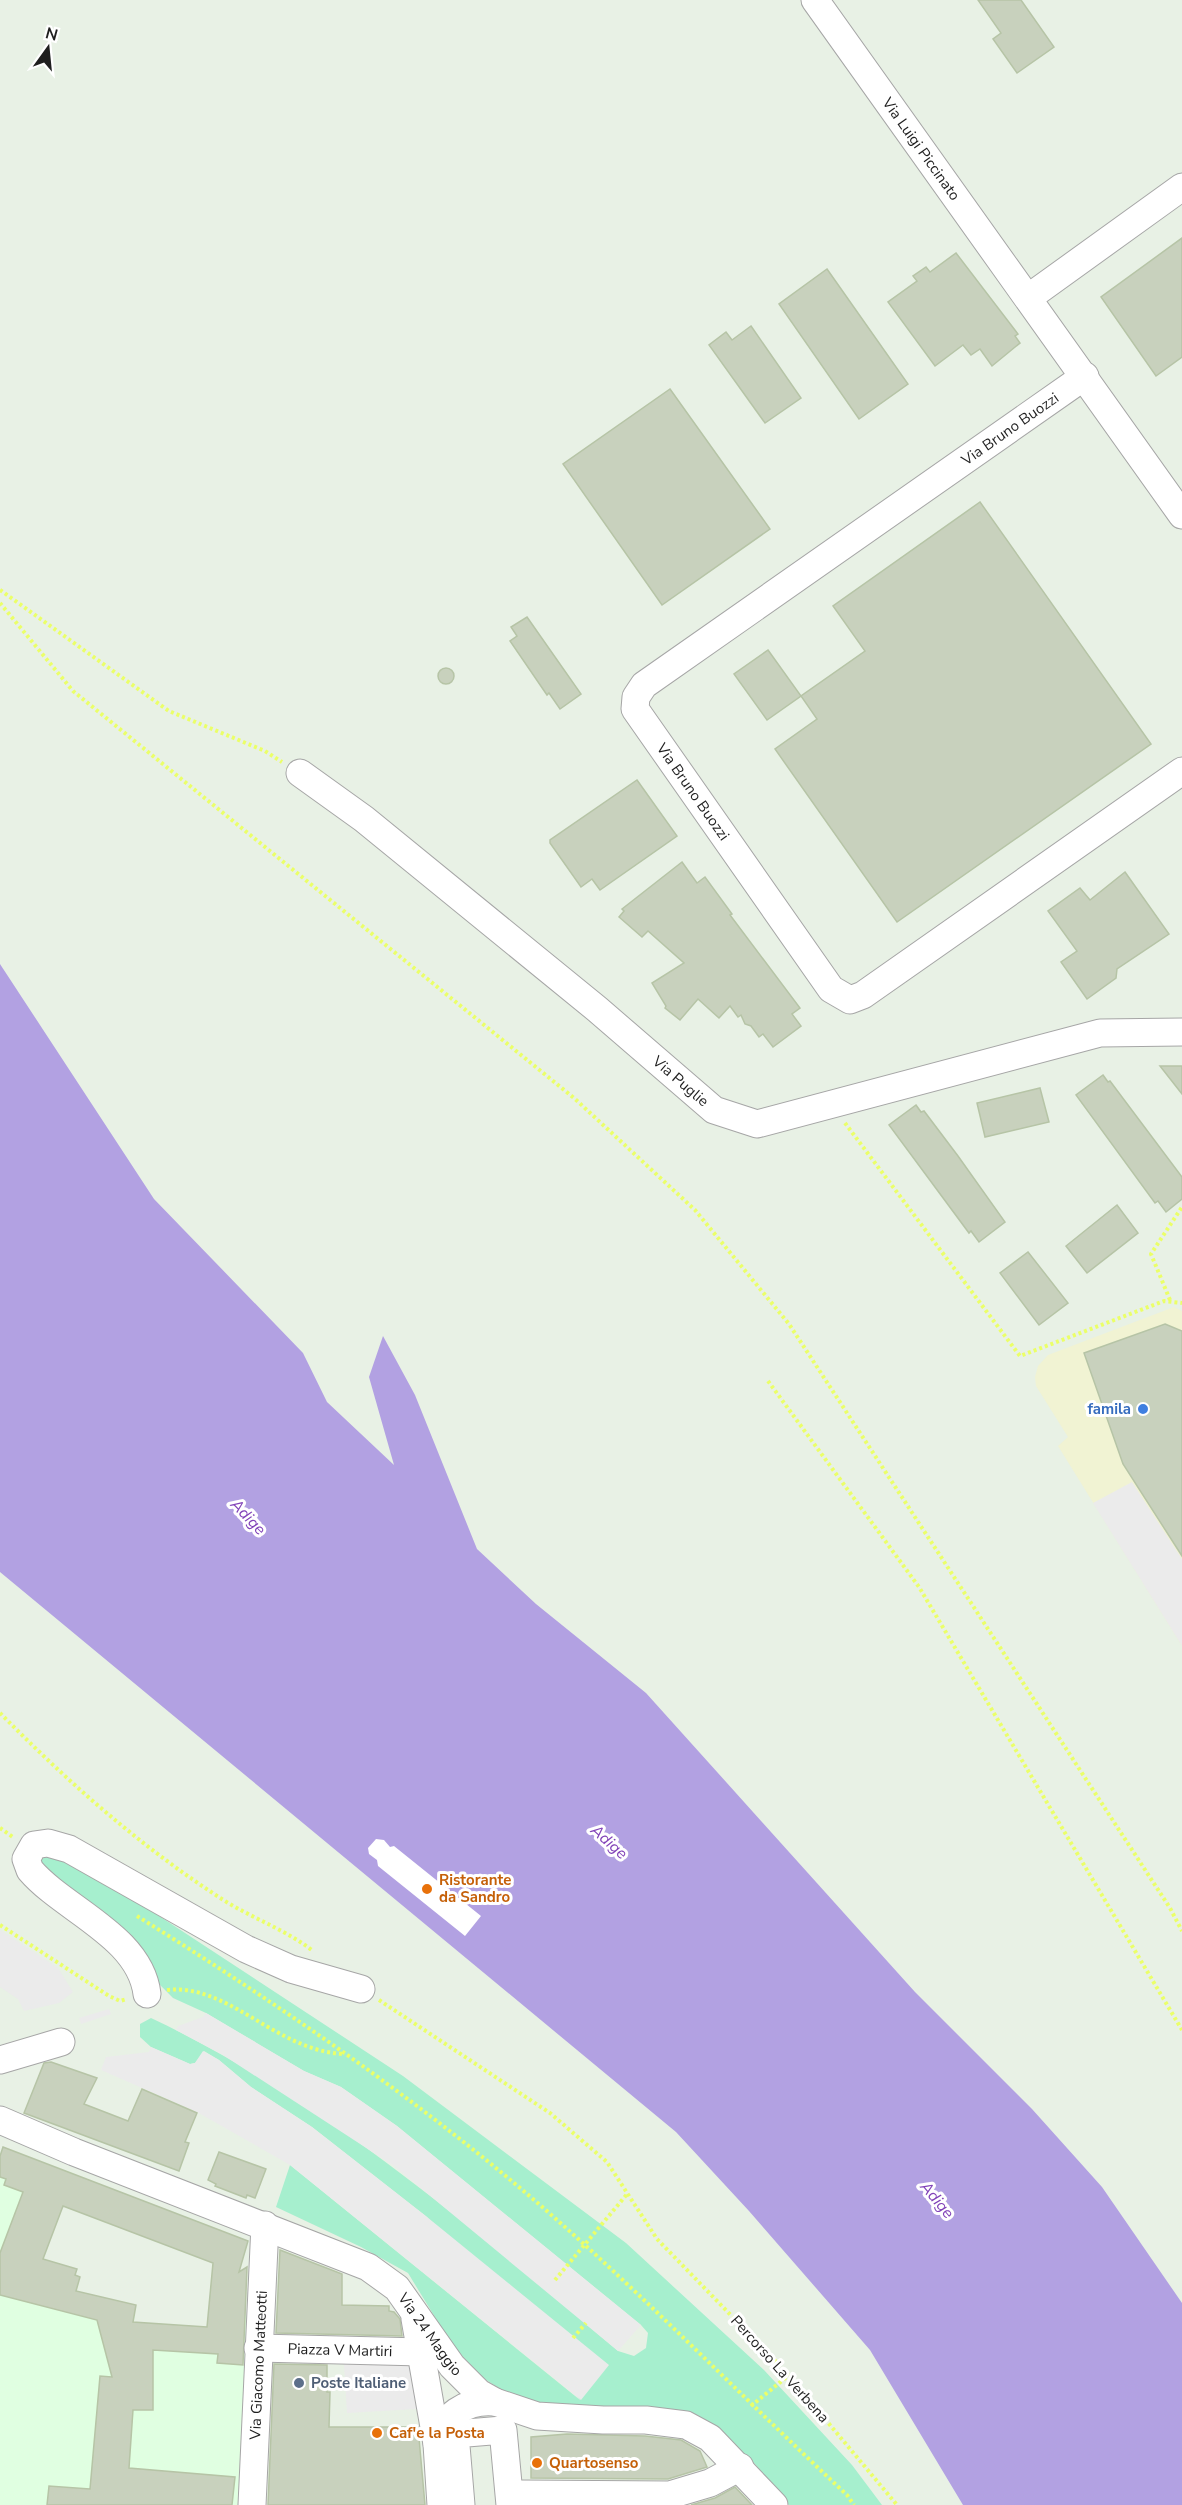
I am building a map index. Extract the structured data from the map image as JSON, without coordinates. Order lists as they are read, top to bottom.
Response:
{
  "streets": {
    "street": [
      "Via Luigi Piccinato",
      "Via Bruno Buozzi",
      "Via Puglie",
      "Via 24 Maggio",
      "Piazza V Martiri",
      "Via Giacomo Matteotti"
    ],
    "path": ["Percorso La Verbena"]
  },
  "crossings": [
    ["Via Luigi Piccinato", "Via Bruno Buozzi"],
    ["Via 24 Maggio", "Piazza V Martiri"],
    ["Via 24 Maggio", "Via Giacomo Matteotti"],
    ["Piazza V Martiri", "Via Giacomo Matteotti"]
  ],
  "water": ["Adige"],
  "places": [
    "famila",
    "Ristorante da Sandro",
    "Poste Italiane",
    "Caf'e la Posta",
    "Quartosenso"
  ],
  "north": "top"
}
